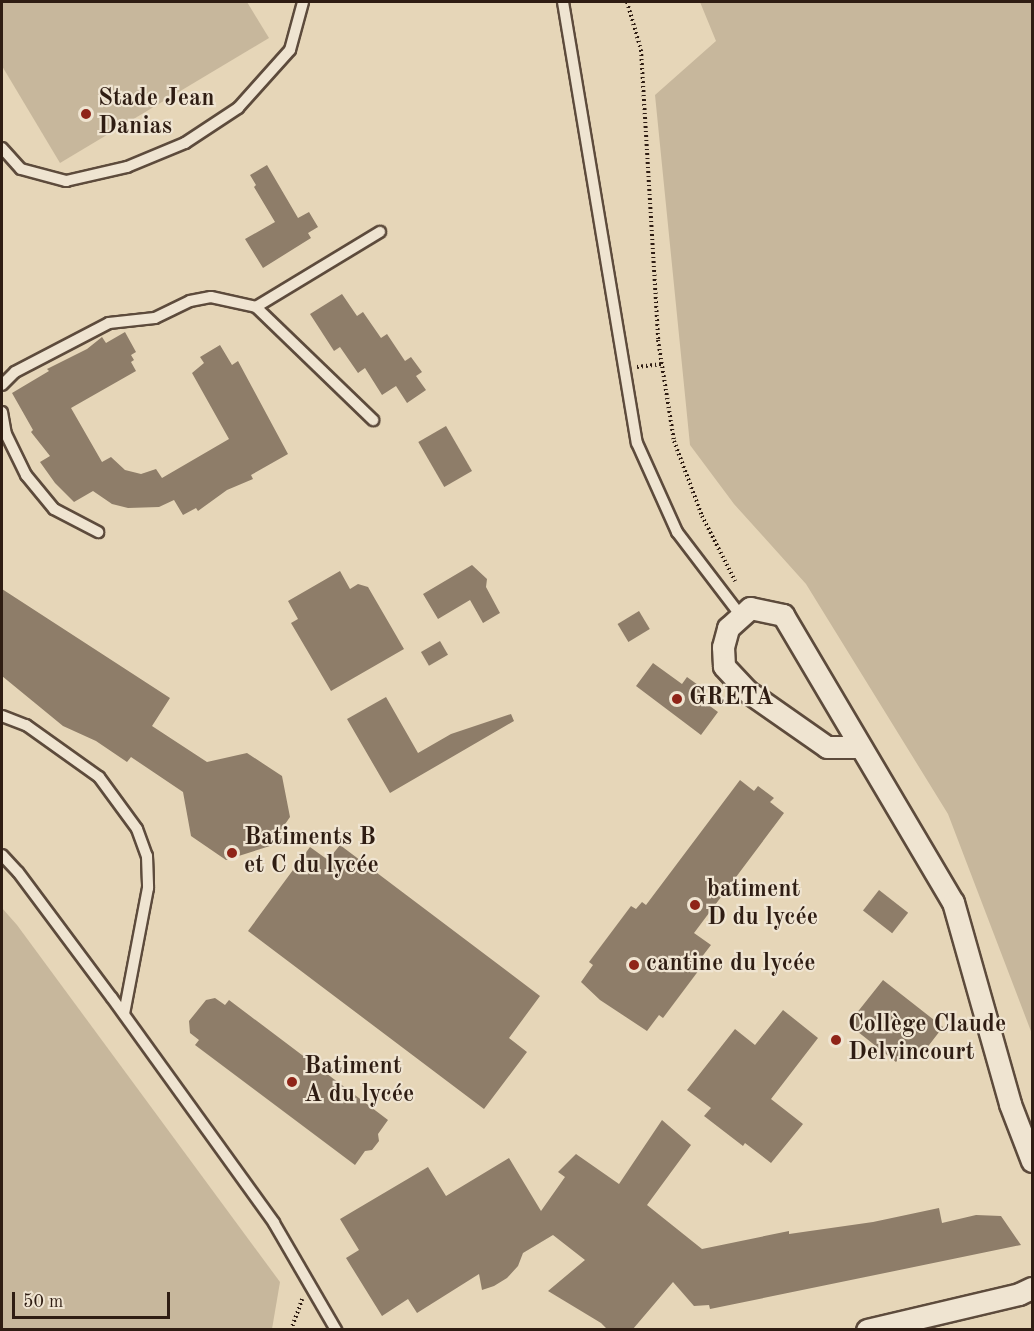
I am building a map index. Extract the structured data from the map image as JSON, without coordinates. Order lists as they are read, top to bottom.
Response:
{
  "places": [
    "Stade Jean Danias",
    "GRETA",
    "Batiments B et C du lycée",
    "batiment D du lycée",
    "cantine du lycée",
    "Collège Claude Delvincourt",
    "Batiment A du lycée"
  ],
  "scale_bar": "50 m"
}
